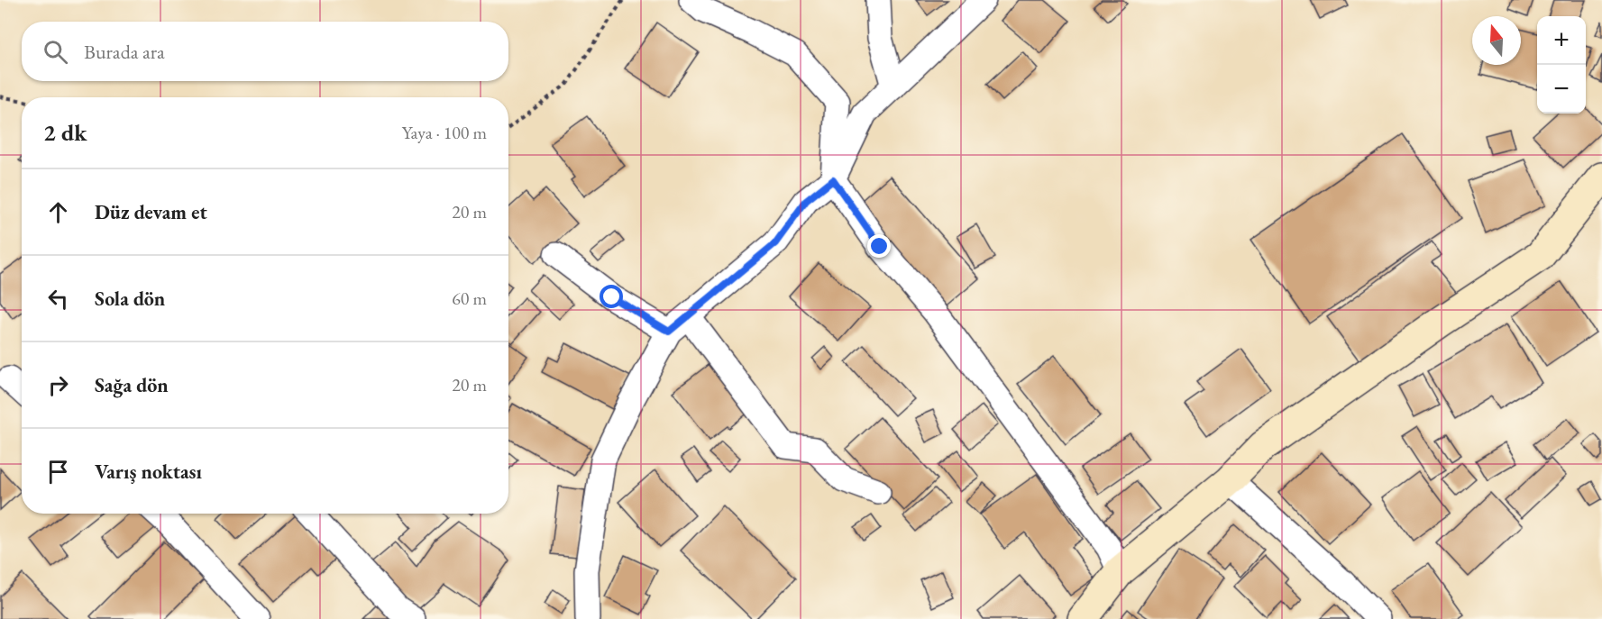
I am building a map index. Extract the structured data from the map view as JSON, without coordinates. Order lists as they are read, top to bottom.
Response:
{
  "north": "top",
  "page": {
    "map_buttons": ["+", "−"],
    "search": "Burada ara",
    "heading": ["2 dk", "Yaya · 100 m"],
    "list": [
      ["Düz devam et", "20 m"],
      ["Sola dön", "60 m"],
      ["Sağa dön", "20 m"],
      "Varış noktası"
    ]
  }
}
